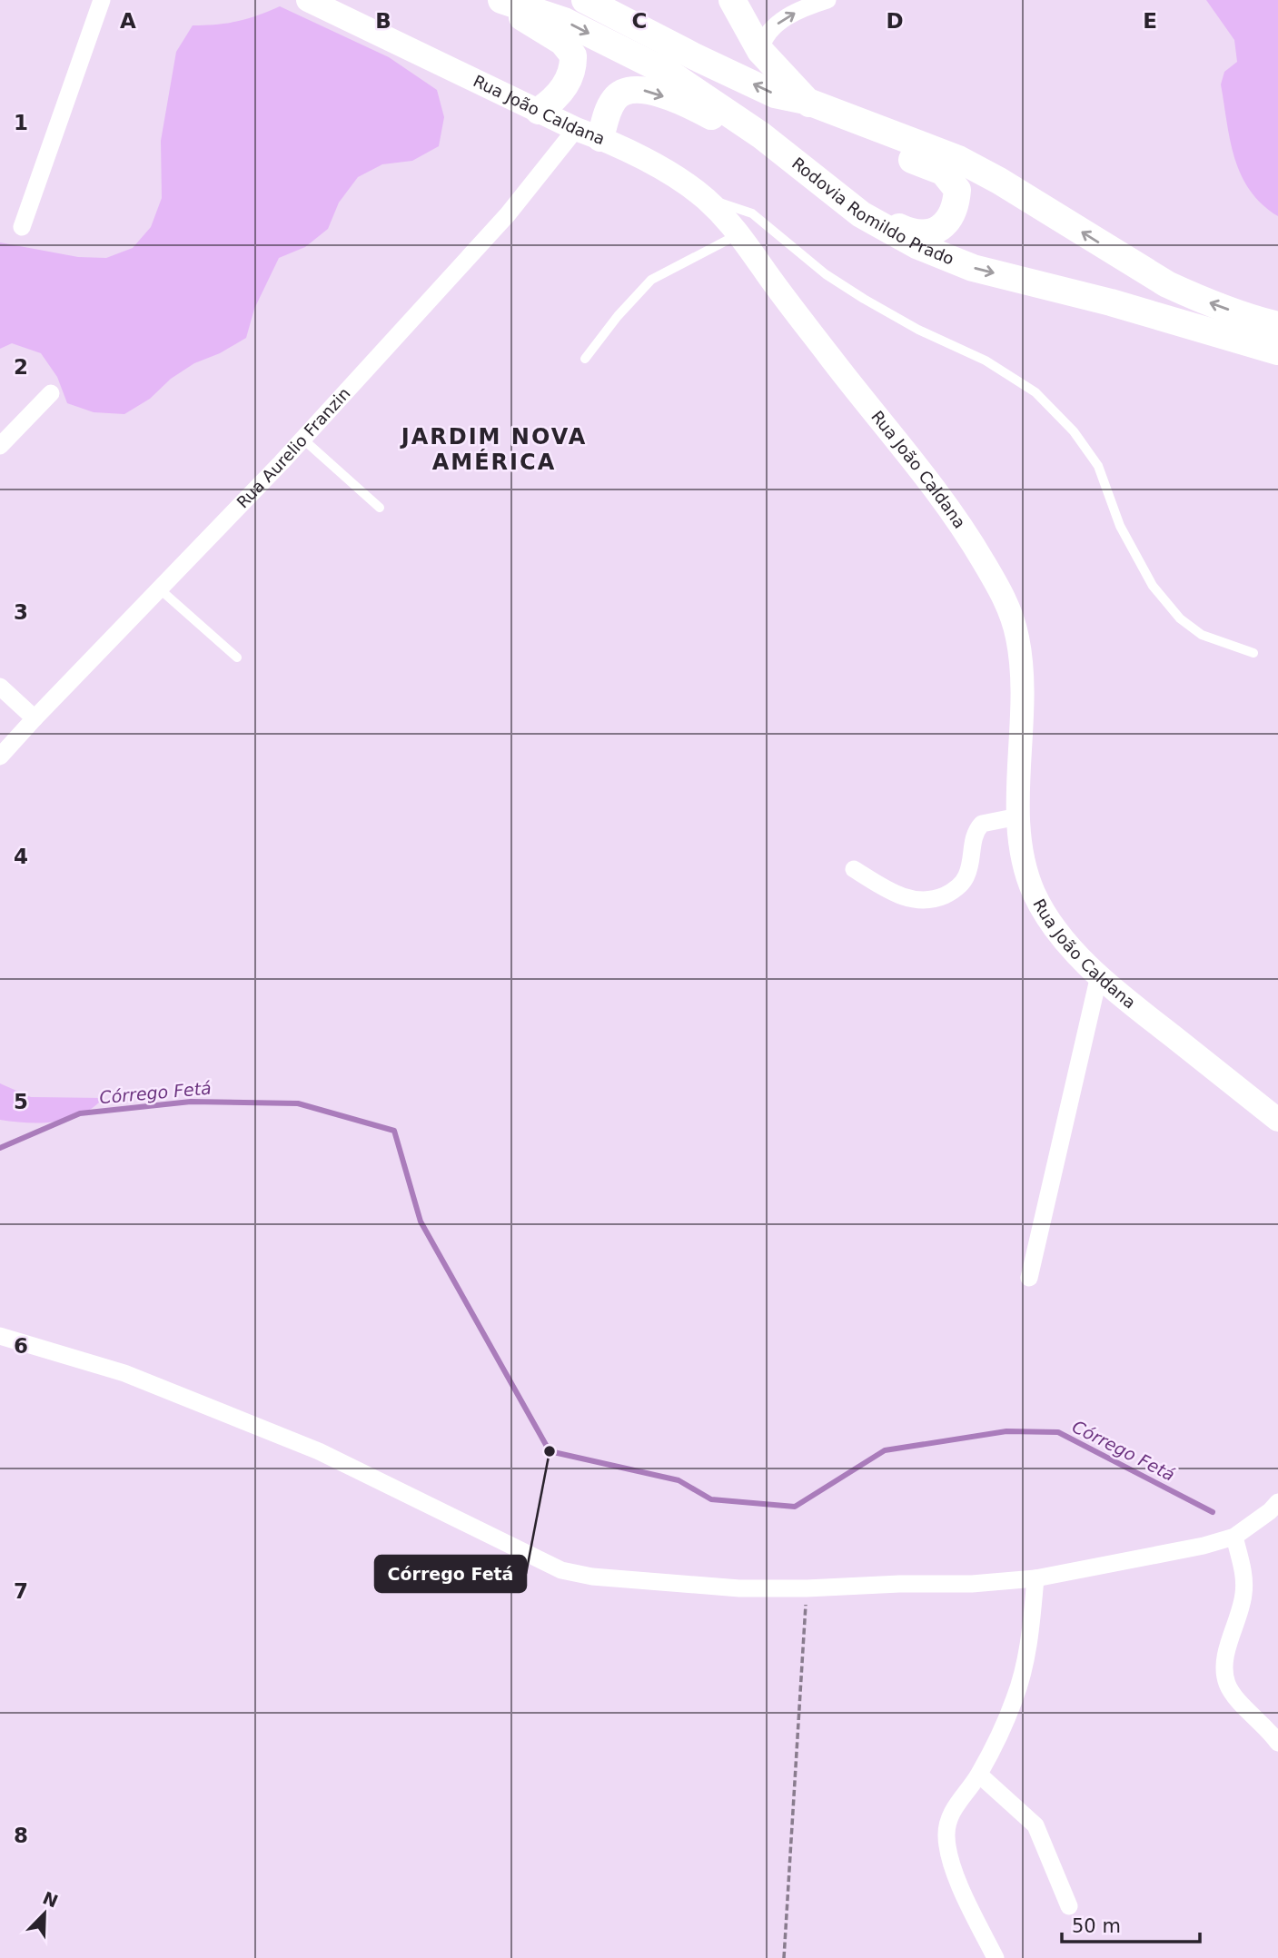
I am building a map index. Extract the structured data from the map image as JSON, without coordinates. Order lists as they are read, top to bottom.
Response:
{
  "streets": {
    "main road": ["Rodovia Romildo Prado"],
    "street": ["Rua João Caldana", "Rua Aurelio Franzin"]
  },
  "crossings": [
    ["Rua João Caldana", "Rua Aurelio Franzin"]
  ],
  "districts": ["JARDIM NOVA AMÉRICA"],
  "water": ["Córrego Fetá"],
  "places": ["Córrego Fetá"],
  "scale_bar": "50 m",
  "north": "top right",
  "grid": {
    "columns": [
      "A",
      "B",
      "C",
      "D",
      "E"
    ],
    "rows": [
      "1",
      "2",
      "3",
      "4",
      "5",
      "6",
      "7",
      "8"
    ]
  }
}
